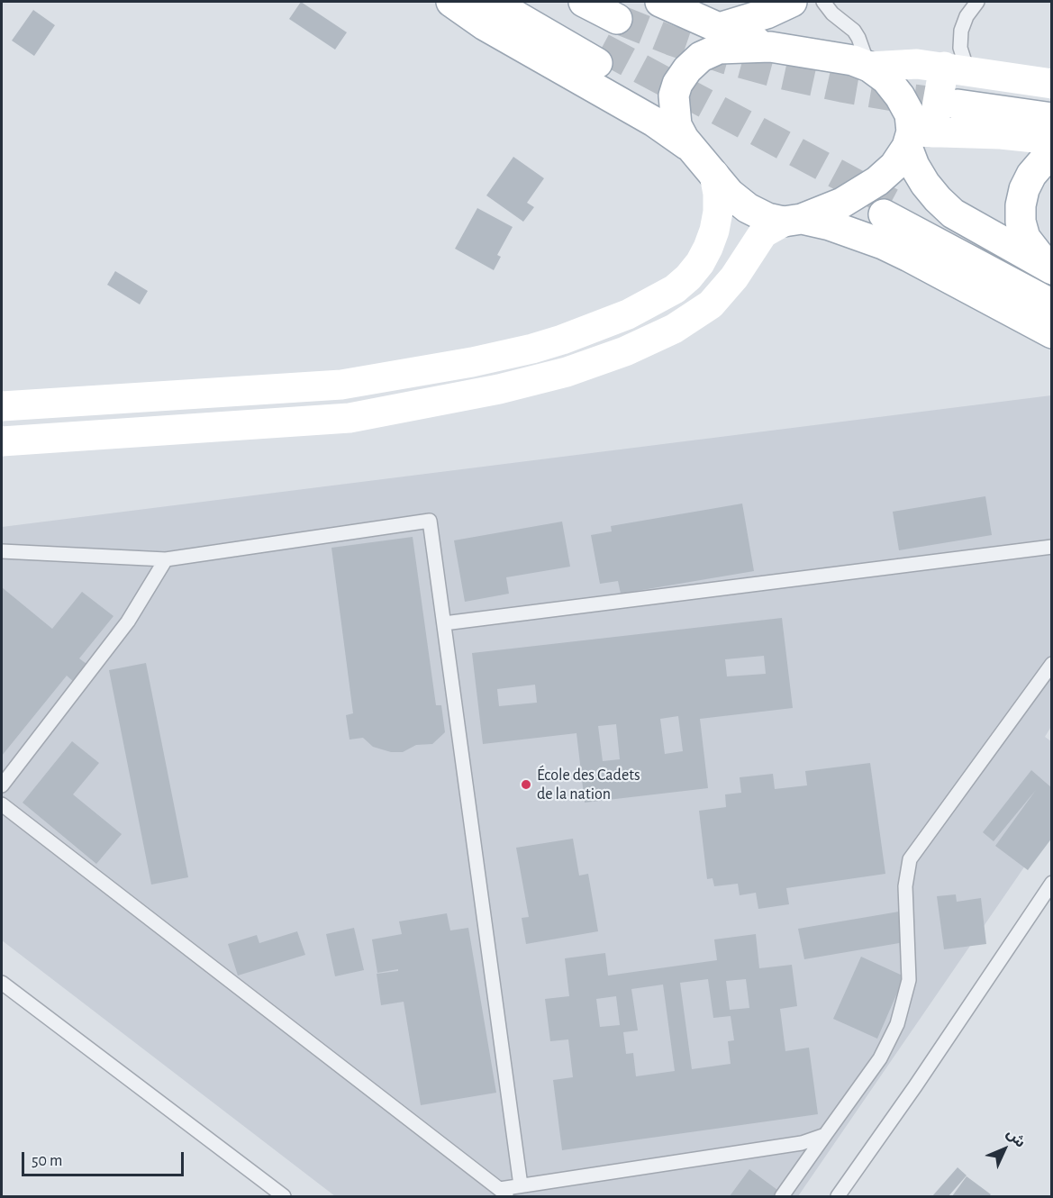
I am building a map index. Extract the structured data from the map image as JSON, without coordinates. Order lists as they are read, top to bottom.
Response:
{
  "places": ["École des Cadets de la nation"],
  "scale_bar": "50 m",
  "north": "top right"
}
